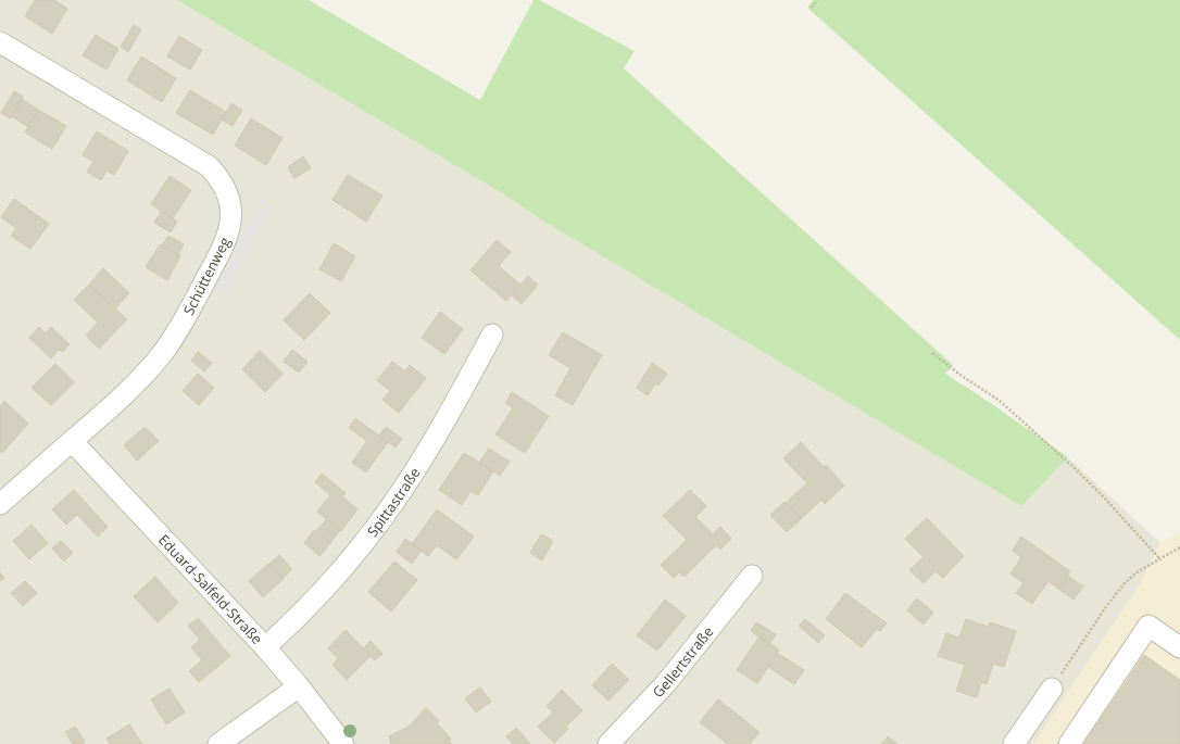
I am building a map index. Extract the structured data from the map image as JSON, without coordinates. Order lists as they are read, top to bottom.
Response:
{
  "streets": {
    "street": [
      "Schüttenweg",
      "Spittastraße",
      "Eduard-Salfeld-Straße",
      "Gellertstraße"
    ]
  },
  "crossings": [
    ["Schüttenweg", "Eduard-Salfeld-Straße"],
    ["Spittastraße", "Eduard-Salfeld-Straße"]
  ]
}
